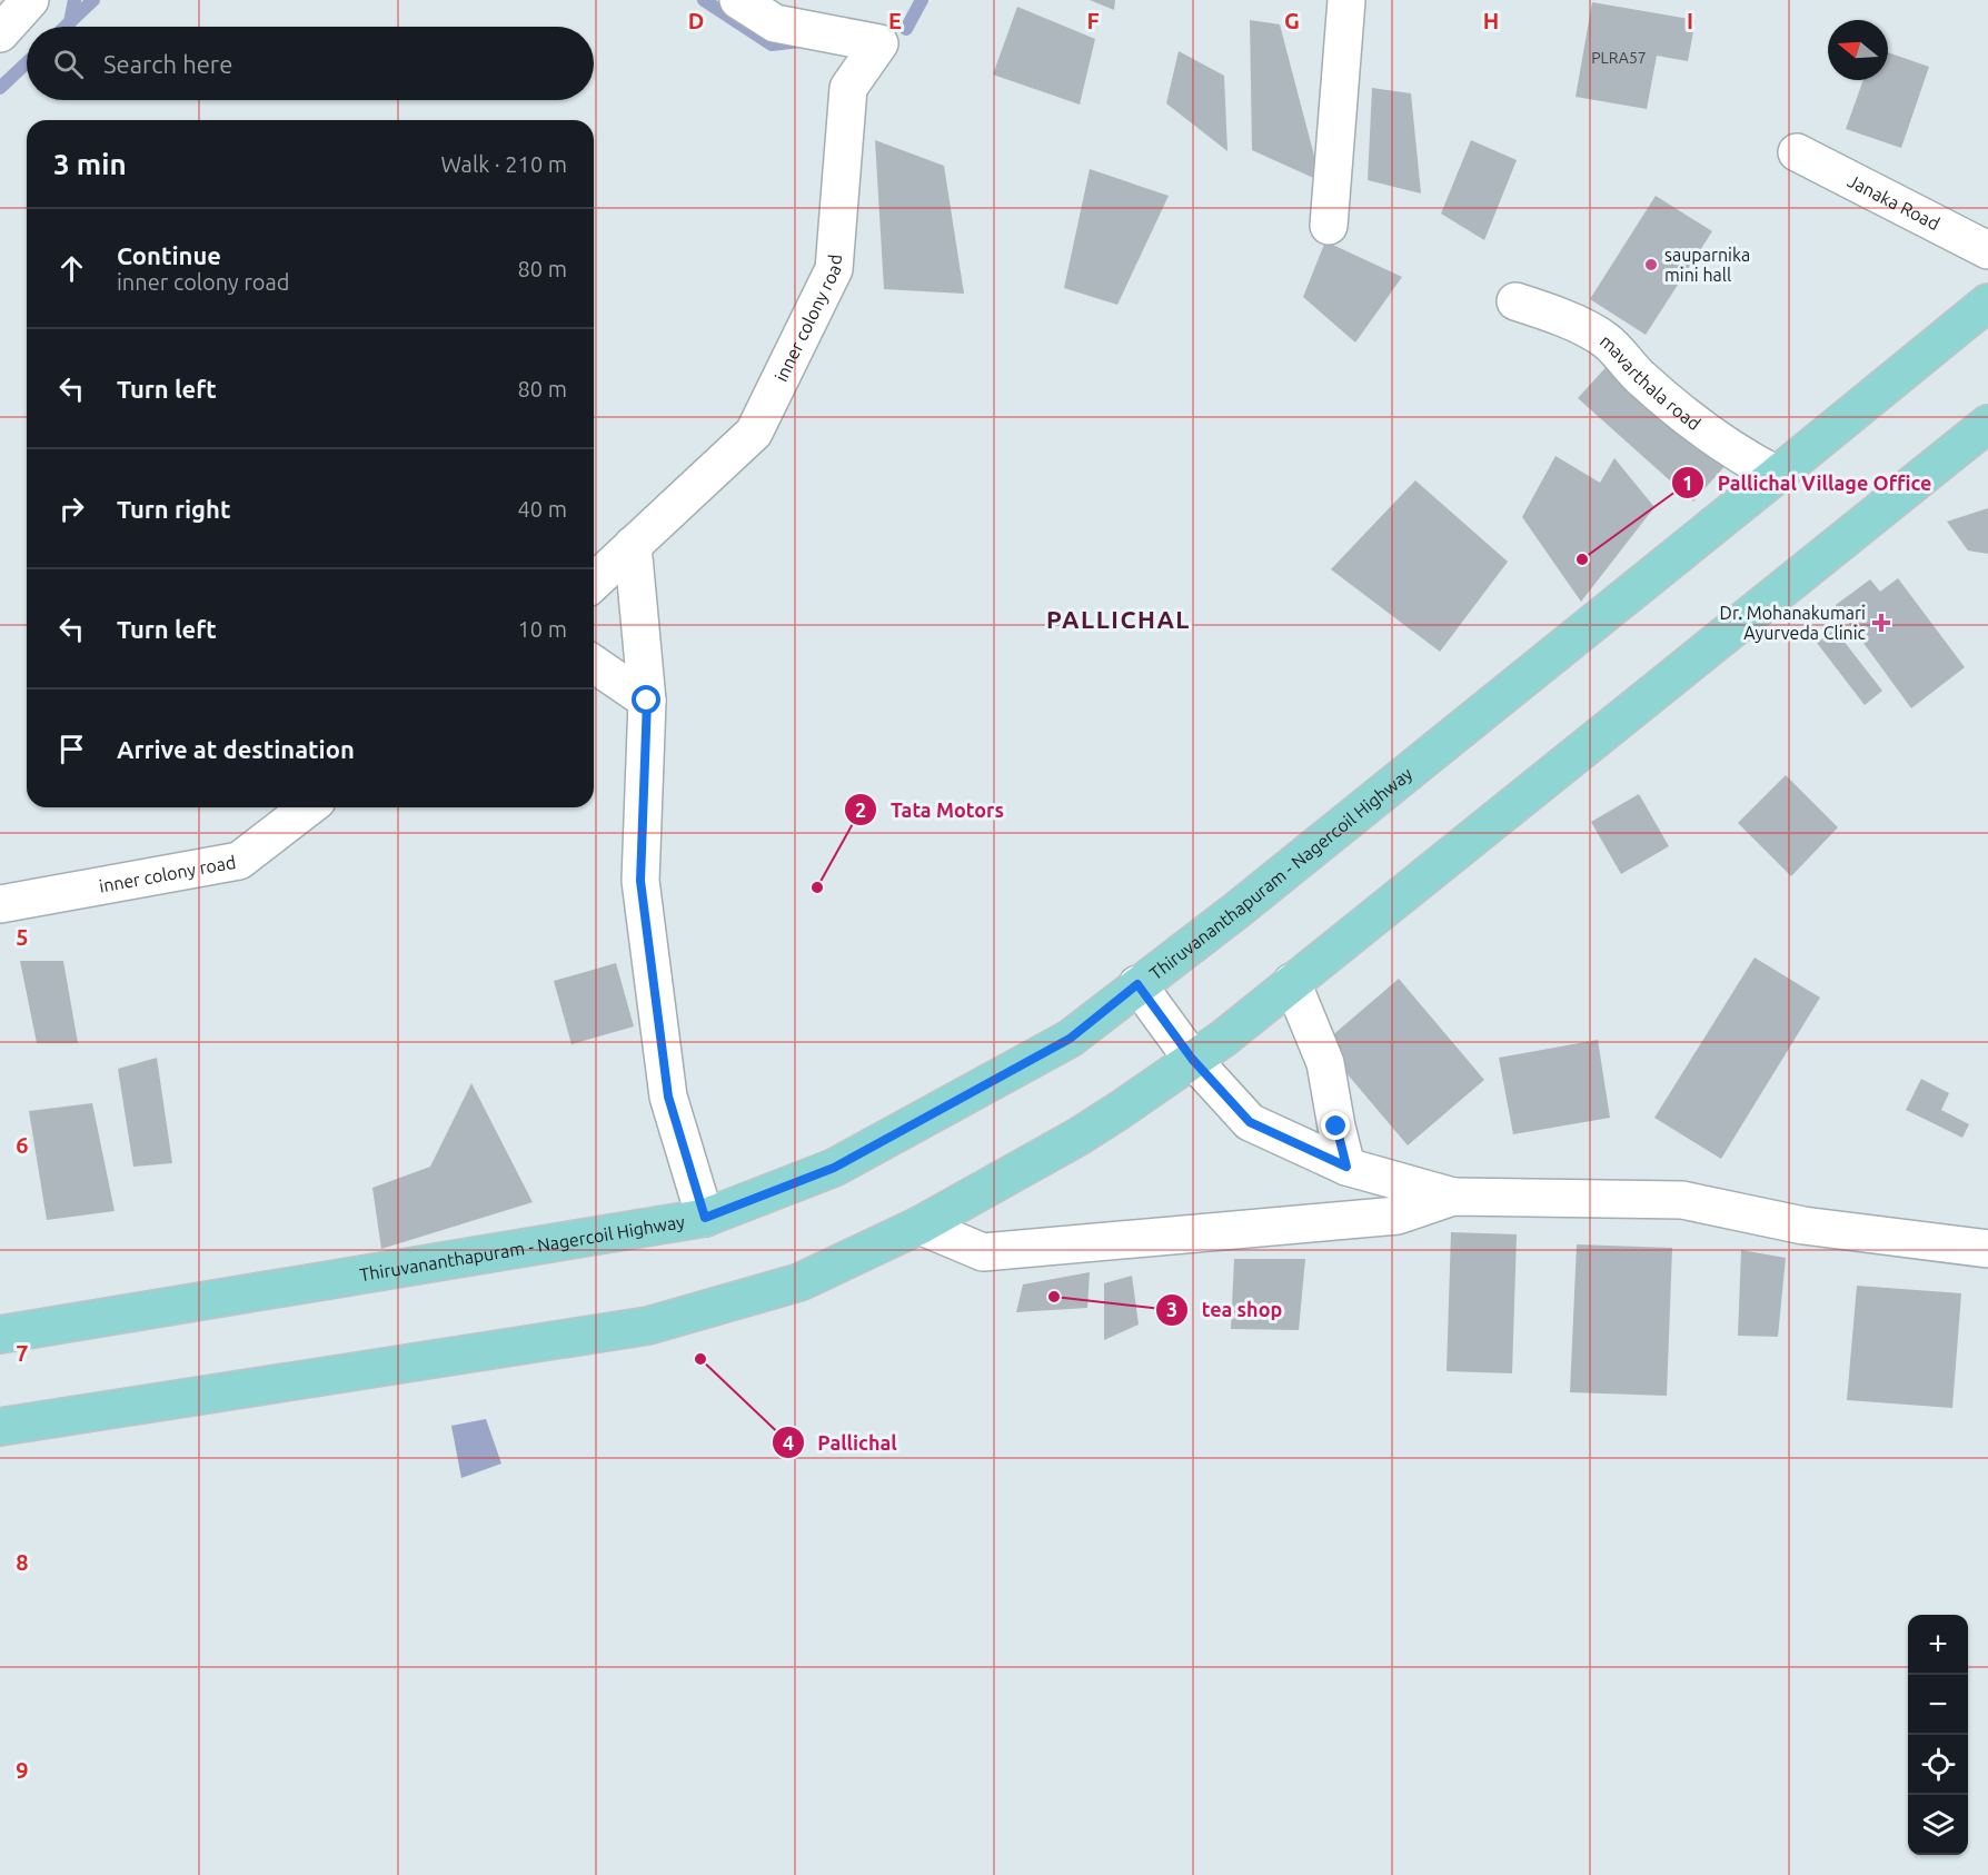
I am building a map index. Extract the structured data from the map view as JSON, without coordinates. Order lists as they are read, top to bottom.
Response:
{
  "streets": {
    "main road": ["Thiruvananthapuram - Nagercoil Highway"],
    "street": ["Janaka Road", "inner colony road", "mavarthala road"]
  },
  "crossings": [
    ["mavarthala road", "Thiruvananthapuram - Nagercoil Highway"]
  ],
  "districts": ["PALLICHAL"],
  "places": {
    "other": [
      "sauparnika mini hall",
      "Pallichal Village Office",
      "Tata Motors",
      "tea shop",
      "Pallichal"
    ],
    "health": ["Dr. Mohanakumari Ayurveda Clinic"]
  },
  "house_numbers": ["PLRA57"],
  "north": "left",
  "page": {
    "search": "Search here",
    "heading": ["3 min", "Walk · 210 m"],
    "list": [
      ["Continue", "inner colony road", "80 m"],
      ["Turn left", "80 m"],
      ["Turn right", "40 m"],
      ["Turn left", "10 m"],
      "Arrive at destination"
    ],
    "map_buttons": ["+", "−"]
  },
  "grid": {
    "columns": [
      "D",
      "E",
      "F",
      "G",
      "H",
      "I"
    ],
    "rows": [
      "5",
      "6",
      "7",
      "8",
      "9"
    ]
  }
}
